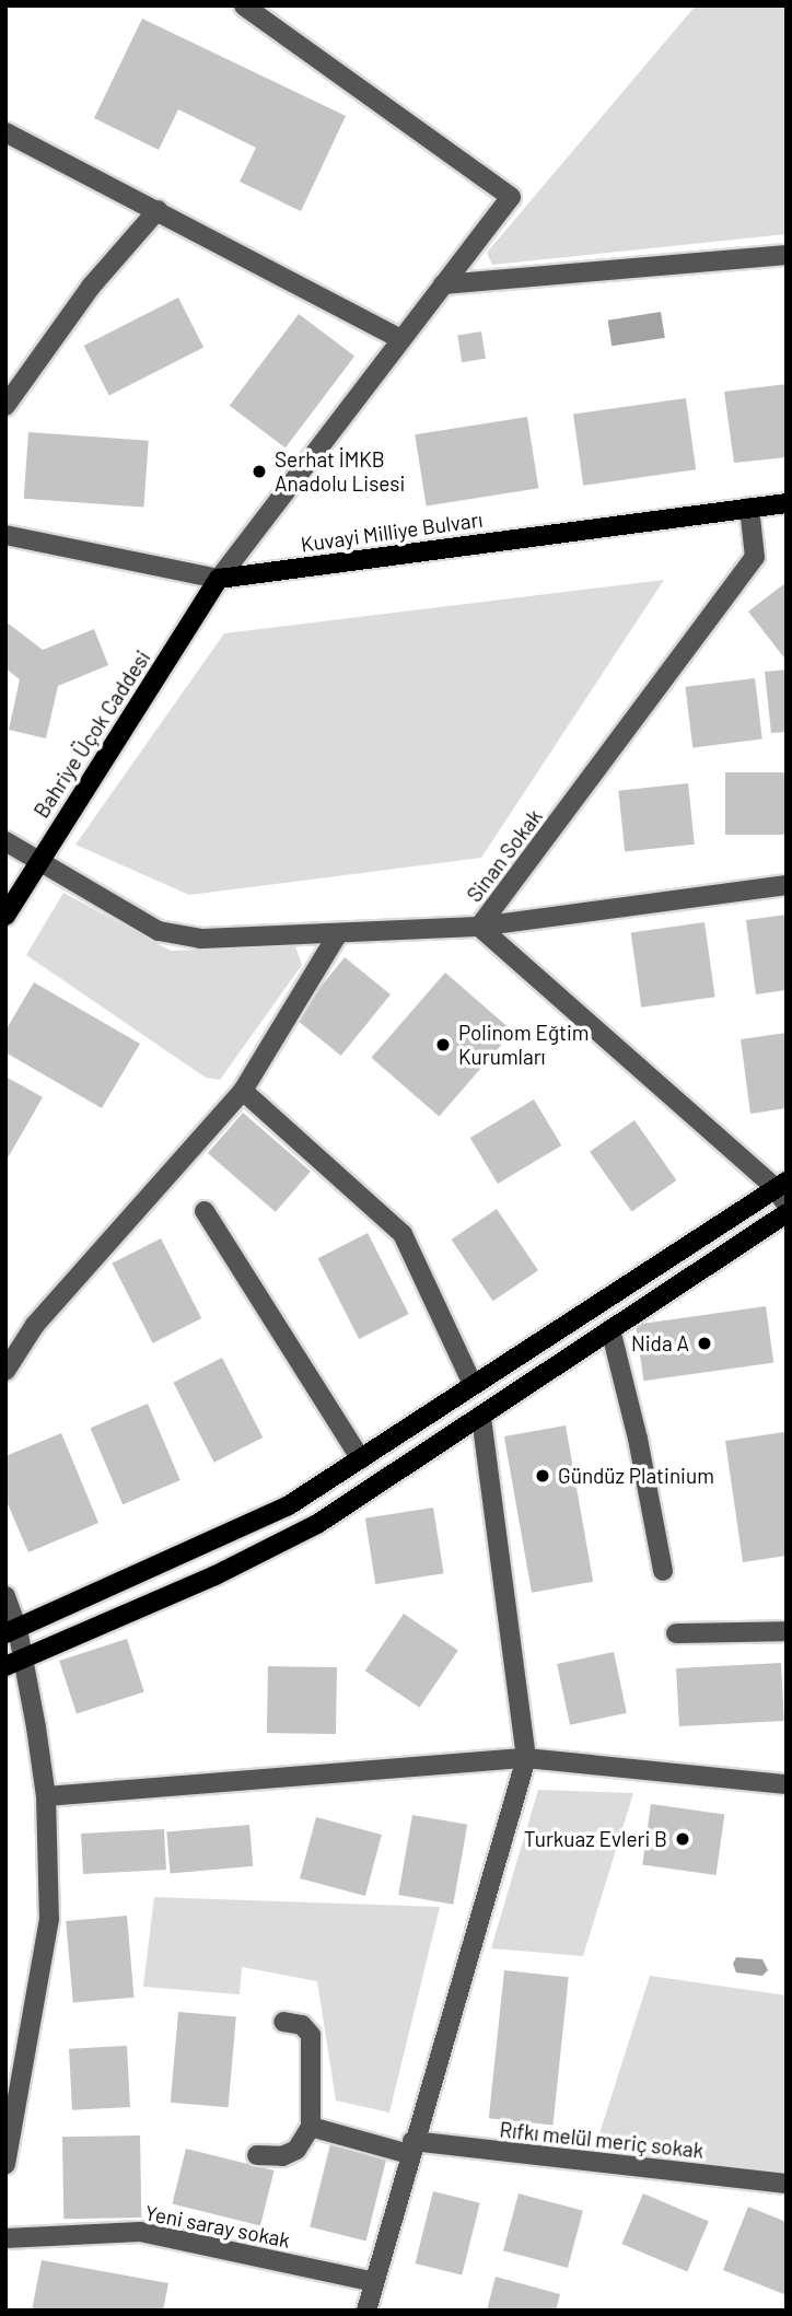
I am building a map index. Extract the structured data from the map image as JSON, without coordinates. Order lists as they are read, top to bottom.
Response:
{
  "streets": {
    "main road": ["Kuvayi Milliye Bulvarı", "Bahriye Üçok Caddesi"],
    "street": ["Sinan Sokak", "Rıfkı melül meriç sokak", "Yeni saray sokak"]
  },
  "crossings": [
    ["Kuvayi Milliye Bulvarı", "Bahriye Üçok Caddesi"],
    ["Kuvayi Milliye Bulvarı", "Sinan Sokak"]
  ],
  "places": [
    "Serhat İMKB Anadolu Lisesi",
    "Polinom Eğtim Kurumları",
    "Nida A",
    "Gündüz Platinium",
    "Turkuaz Evleri B"
  ]
}
